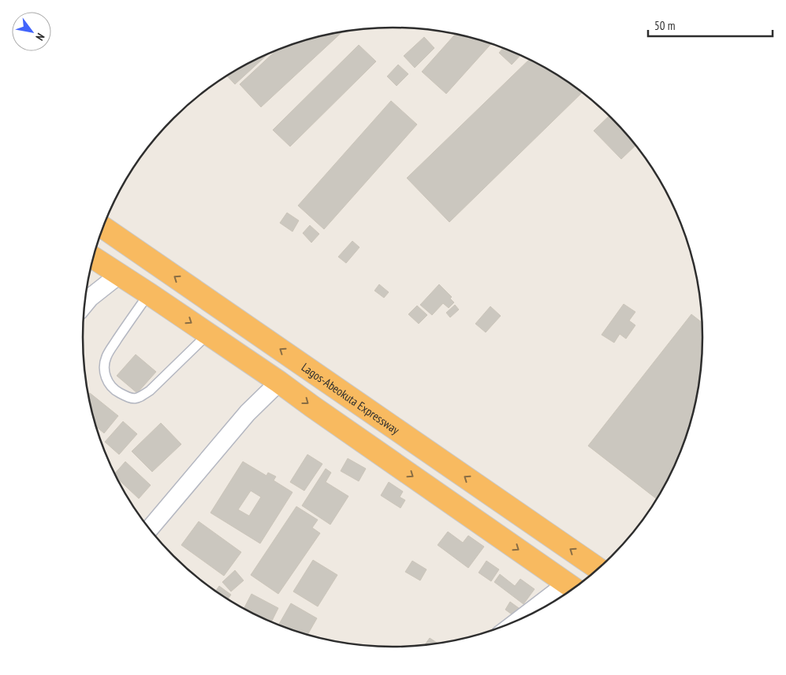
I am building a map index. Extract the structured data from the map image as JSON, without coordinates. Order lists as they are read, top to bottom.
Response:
{
  "streets": {
    "highway": ["Lagos-Abeokuta Expressway"]
  },
  "scale_bar": "50 m",
  "north": "bottom right"
}
